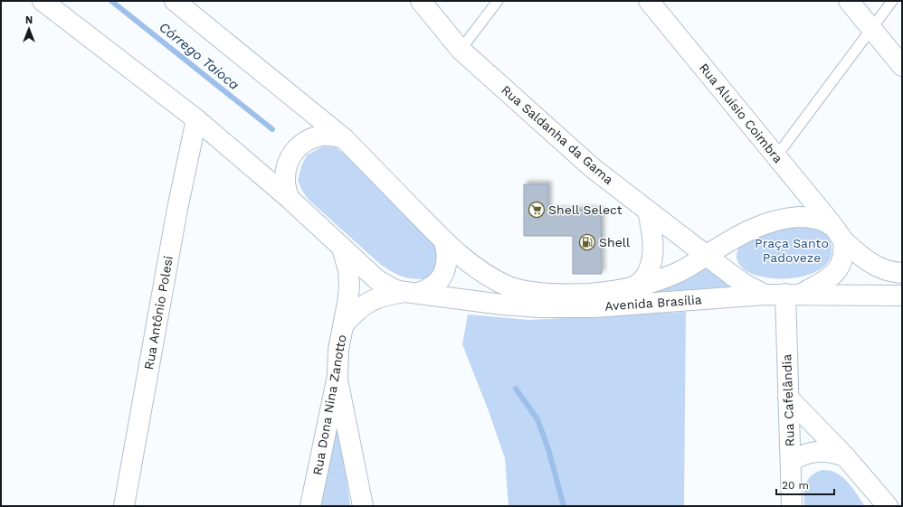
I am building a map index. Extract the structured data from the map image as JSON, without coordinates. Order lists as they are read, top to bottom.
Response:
{
  "streets": {
    "main road": [
      "Rua Aluísio Coimbra",
      "Rua Saldanha da Gama",
      "Avenida Brasília",
      "Rua Antônio Polesi",
      "Rua Cafelândia",
      "Rua Dona Nina Zanotto"
    ]
  },
  "crossings": [
    ["Rua Aluísio Coimbra", "Avenida Brasília"],
    ["Rua Saldanha da Gama", "Avenida Brasília"],
    ["Avenida Brasília", "Rua Cafelândia"],
    ["Avenida Brasília", "Rua Dona Nina Zanotto"]
  ],
  "water": ["Córrego Taioca"],
  "parks": ["Praça Santo Padoveze"],
  "places": {
    "supermarket": ["Shell Select"],
    "fuel station": ["Shell"]
  },
  "scale_bar": "20 m",
  "north": "top"
}
